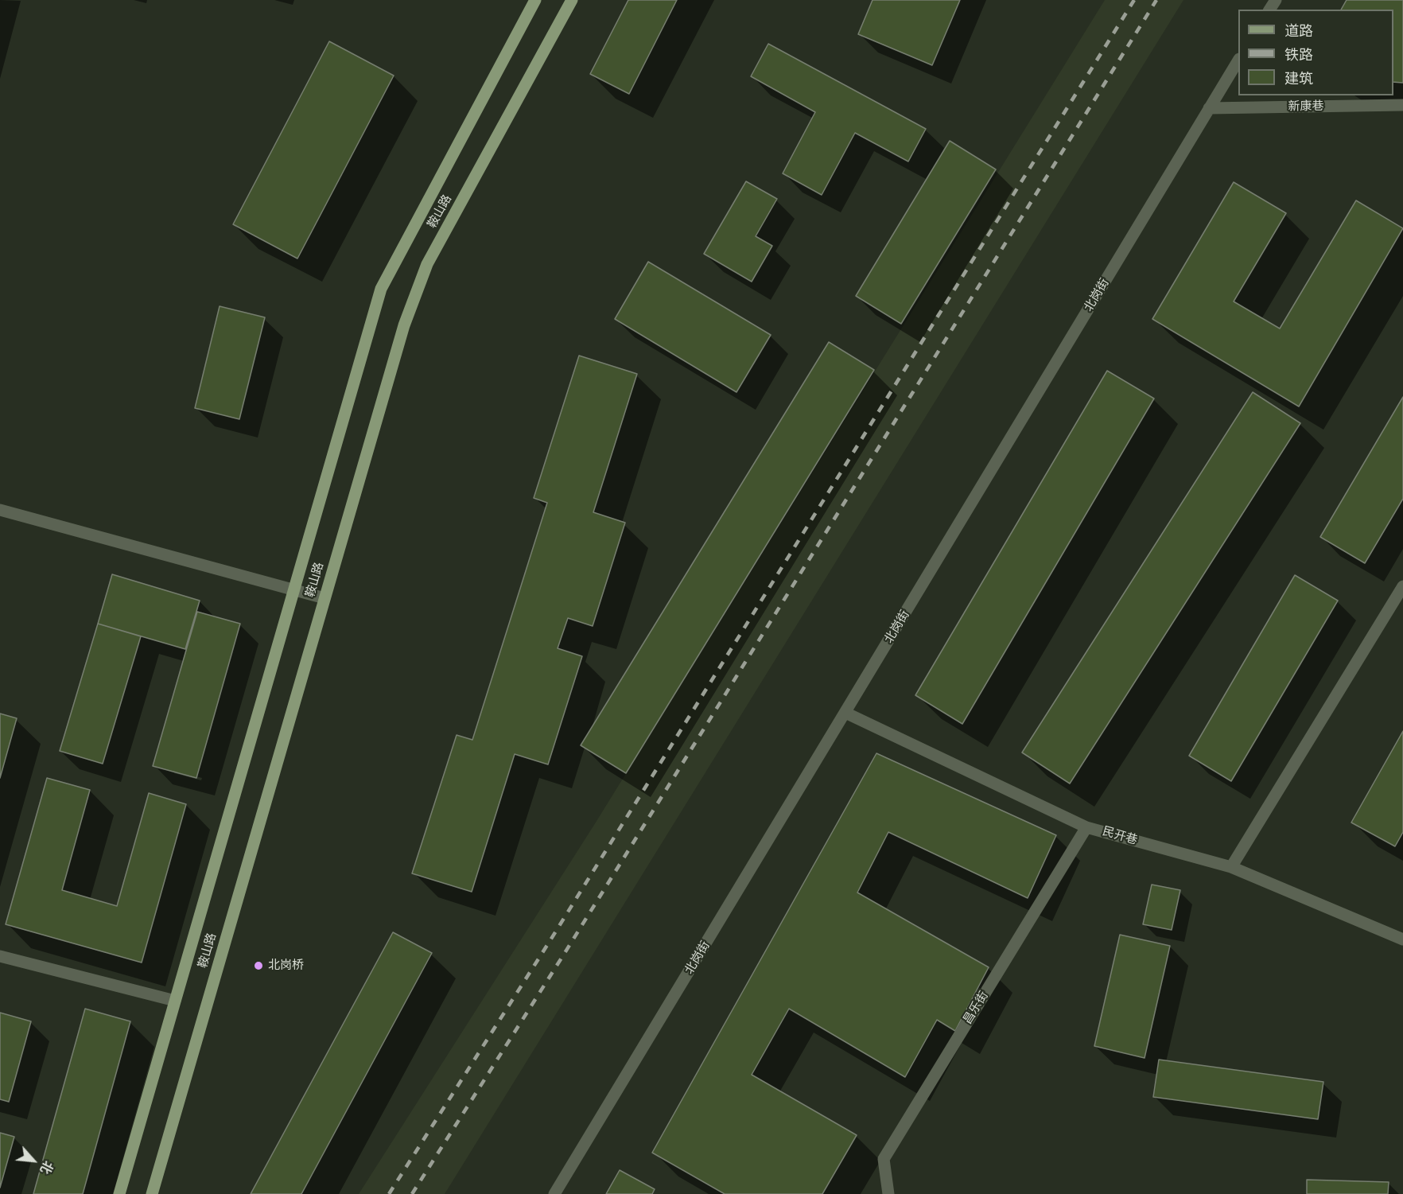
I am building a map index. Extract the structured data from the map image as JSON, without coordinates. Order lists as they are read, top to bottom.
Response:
{
  "streets": {
    "main road": ["鞍山路"],
    "street": [
      "新康巷",
      "北岗街",
      "民开巷",
      "昌乐街"
    ]
  },
  "crossings": [
    ["新康巷", "北岗街"],
    ["北岗街", "民开巷"],
    ["民开巷", "昌乐街"]
  ],
  "places": ["北岗桥"],
  "legend": ["道路", "铁路", "建筑"],
  "north": "bottom right"
}
